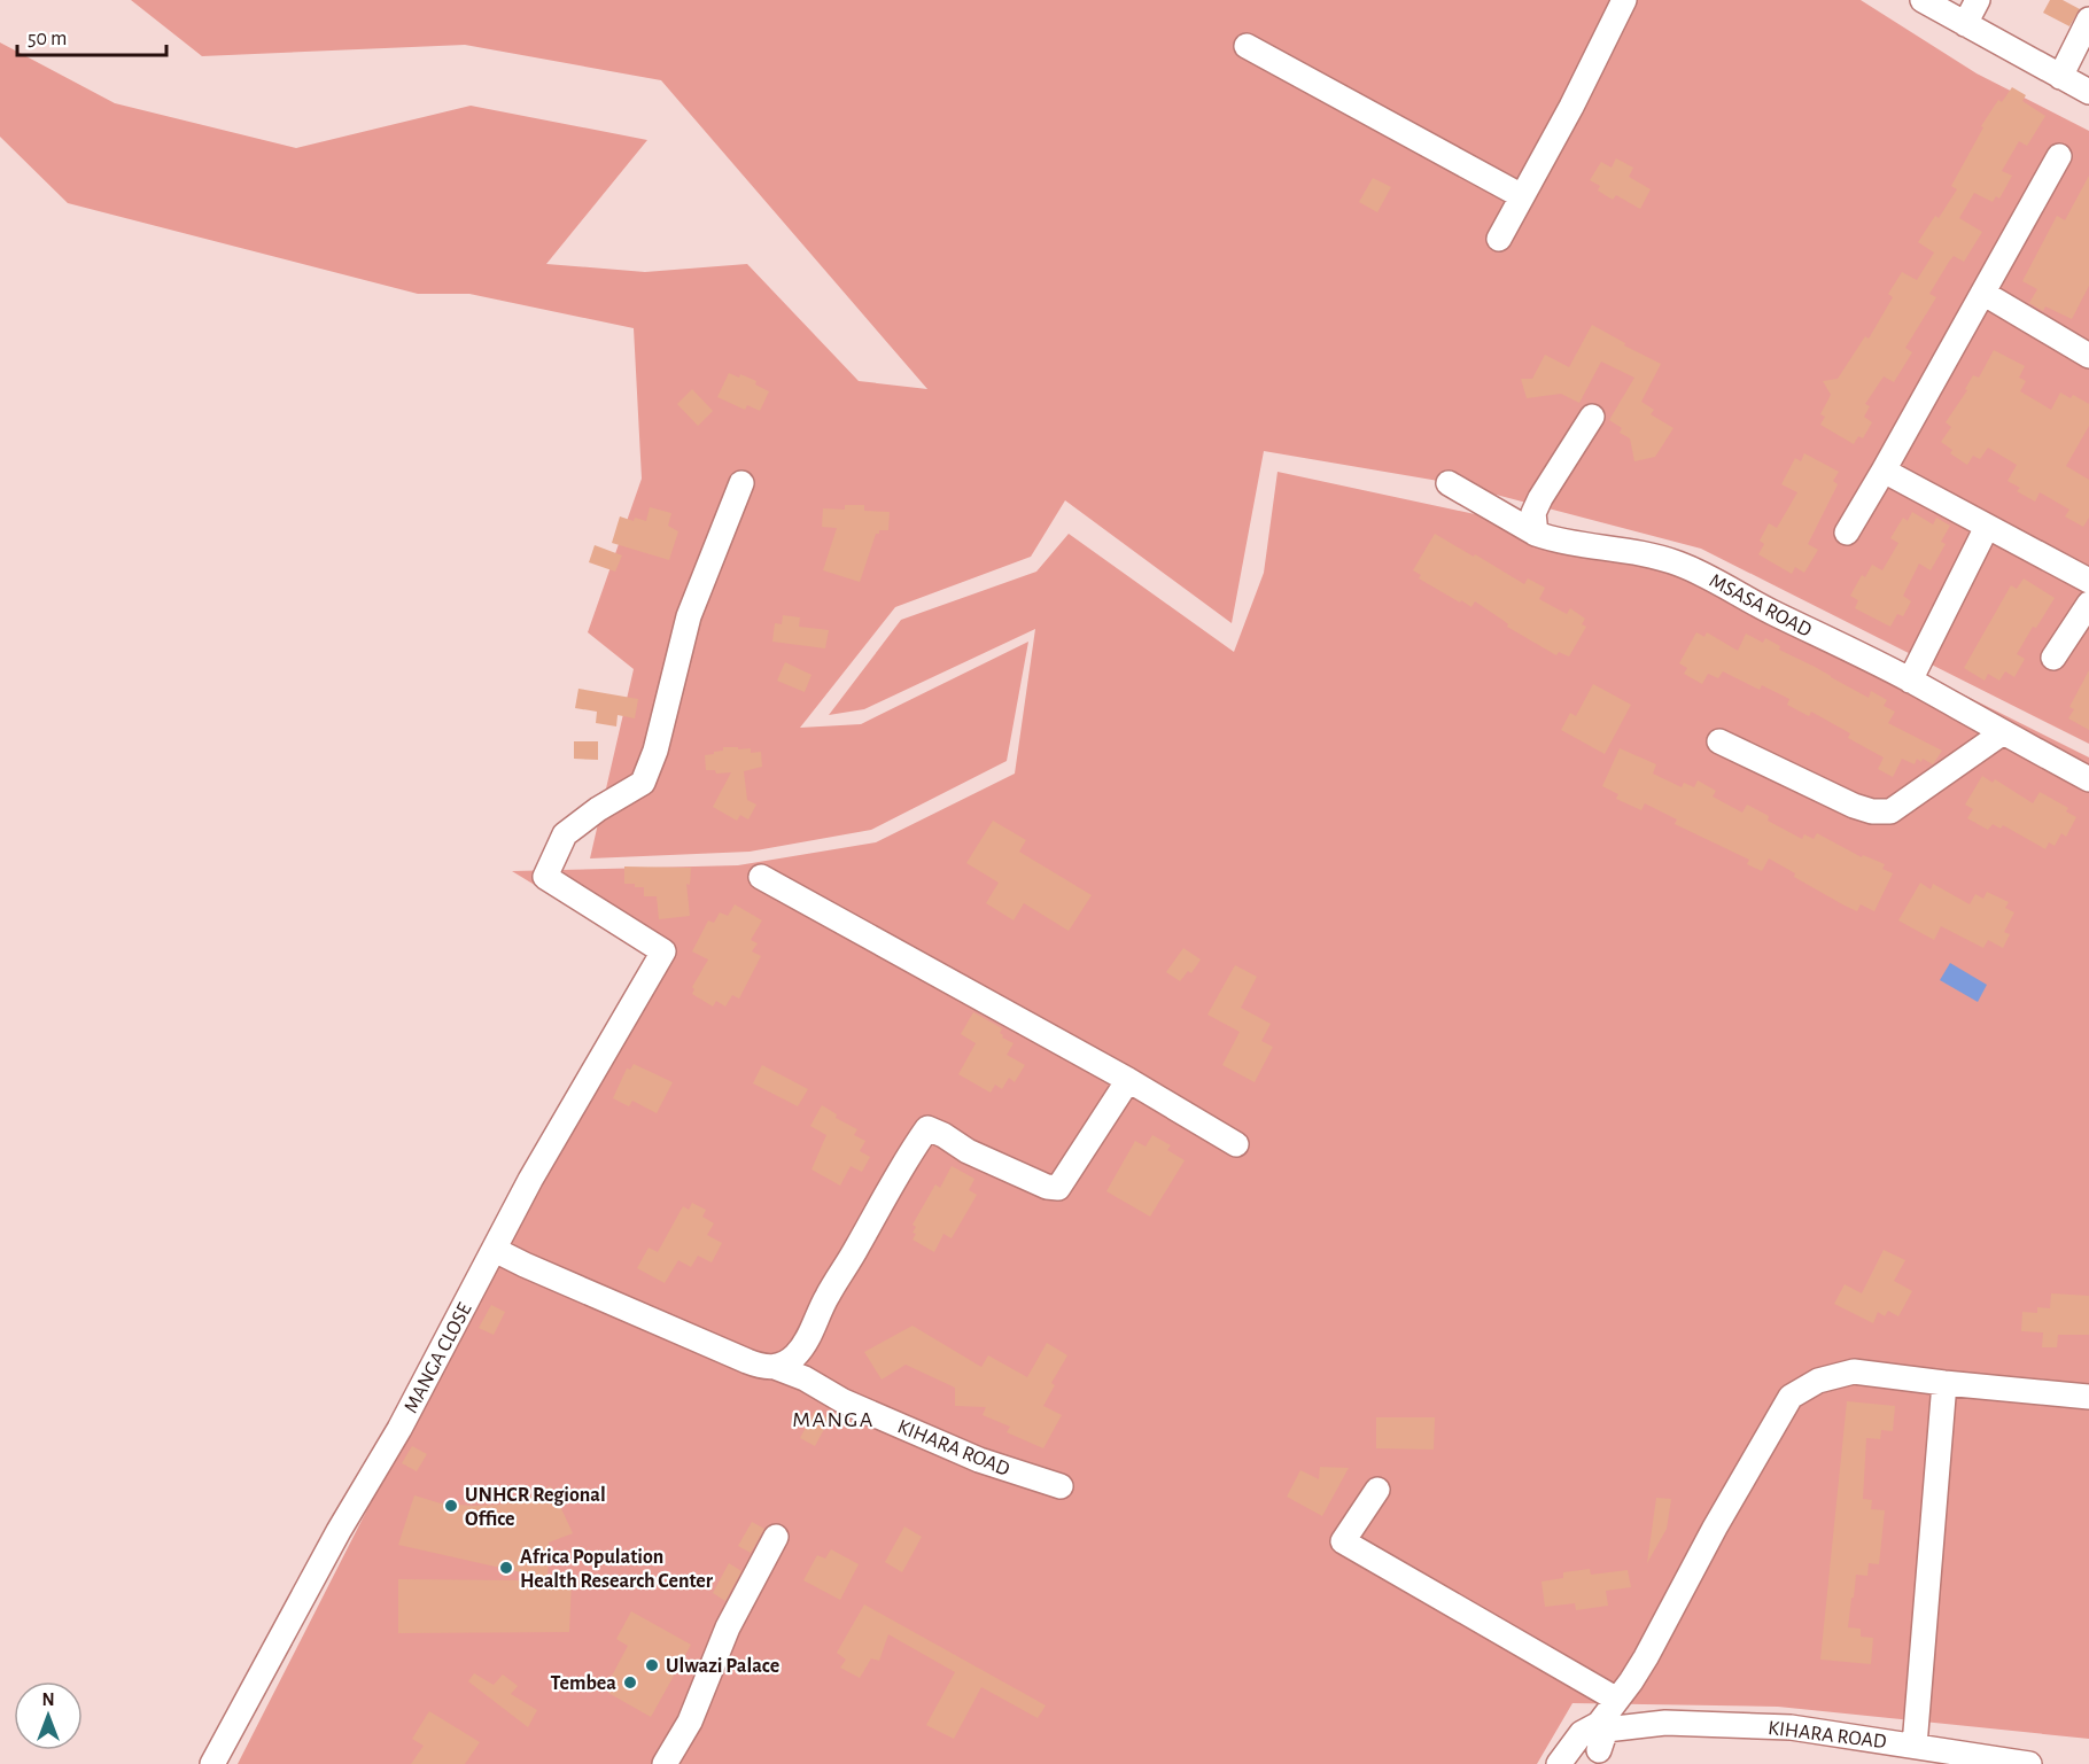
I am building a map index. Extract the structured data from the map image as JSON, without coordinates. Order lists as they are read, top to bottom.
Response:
{
  "streets": {
    "street": ["MSASA ROAD", "MANGA CLOSE", "KIHARA ROAD"]
  },
  "crossings": [
    ["MANGA CLOSE", "KIHARA ROAD"]
  ],
  "districts": ["MANGA"],
  "places": [
    "UNHCR Regional Office",
    "Africa Population Health Research Center",
    "Ulwazi Palace",
    "Tembea"
  ],
  "scale_bar": "50 m",
  "north": "top"
}
